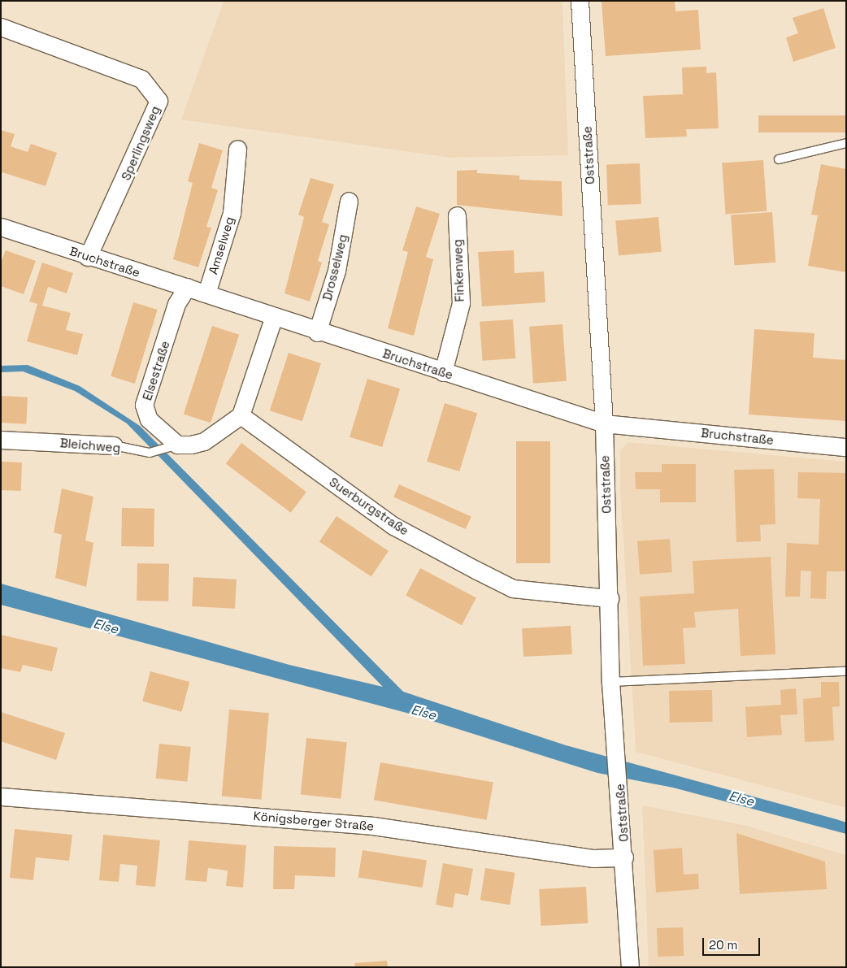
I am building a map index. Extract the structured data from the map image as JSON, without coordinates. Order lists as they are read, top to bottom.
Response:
{
  "streets": {
    "street": [
      "Sperlingsweg",
      "Oststraße",
      "Amselweg",
      "Bruchstraße",
      "Drosselweg",
      "Finkenweg",
      "Elsestraße",
      "Bleichweg",
      "Suerburgstraße",
      "Königsberger Straße"
    ]
  },
  "crossings": [
    ["Sperlingsweg", "Bruchstraße"],
    ["Oststraße", "Bruchstraße"],
    ["Oststraße", "Suerburgstraße"],
    ["Oststraße", "Königsberger Straße"],
    ["Amselweg", "Bruchstraße"],
    ["Bruchstraße", "Drosselweg"],
    ["Bruchstraße", "Finkenweg"],
    ["Bruchstraße", "Elsestraße"],
    ["Elsestraße", "Bleichweg"]
  ],
  "water": ["Else"],
  "scale_bar": "20 m"
}
